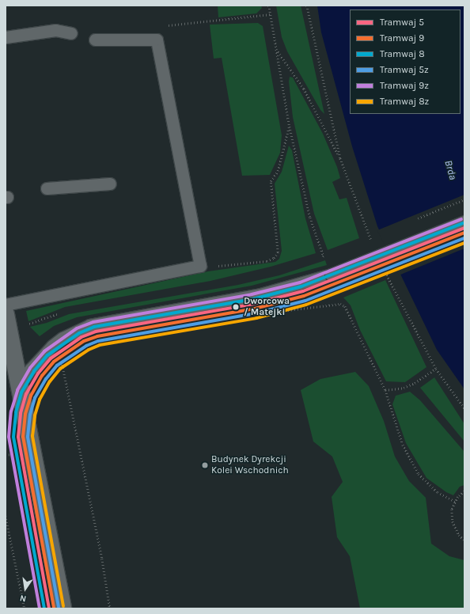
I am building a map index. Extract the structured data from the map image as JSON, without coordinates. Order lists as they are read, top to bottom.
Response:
{
  "water": ["Brda"],
  "places": ["Dworcowa / Matejki", "Budynek Dyrekcji Kolei Wschodnich"],
  "lines": [
    "tram line 9z",
    "tram line 8",
    "tram line 5",
    "tram line 9",
    "tram line 5z",
    "tram line 8z"
  ],
  "legend": [
    "Tramwaj 5",
    "Tramwaj 9",
    "Tramwaj 8",
    "Tramwaj 5z",
    "Tramwaj 9z",
    "Tramwaj 8z"
  ],
  "north": "bottom"
}
